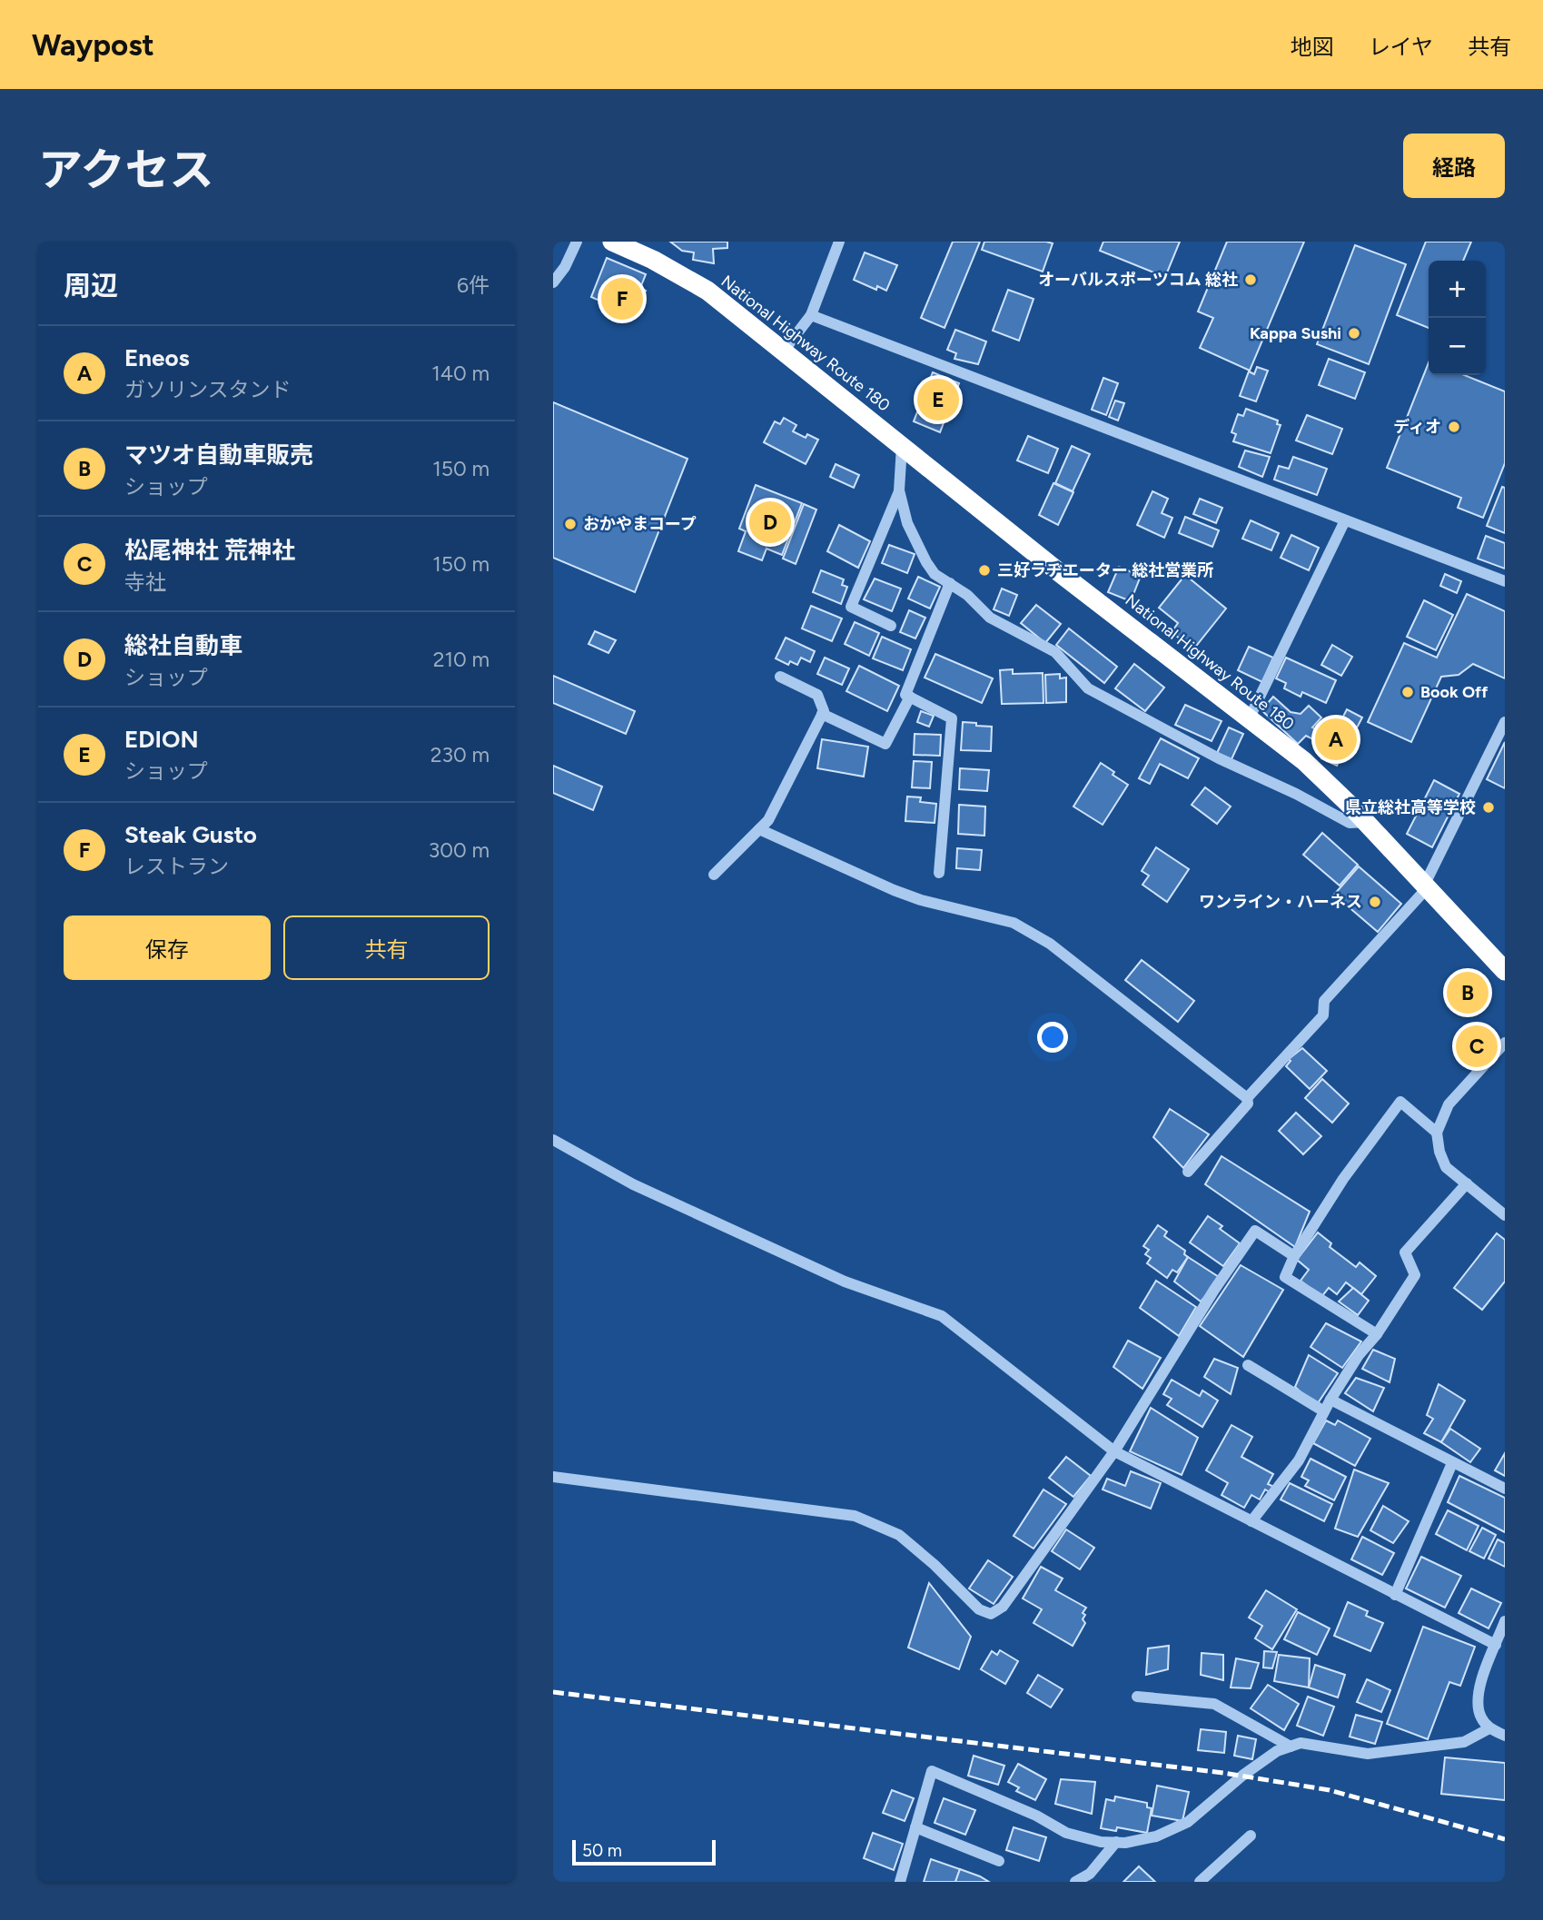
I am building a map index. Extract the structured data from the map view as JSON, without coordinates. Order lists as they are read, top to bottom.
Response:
{
  "streets": {
    "highway": ["National Highway Route 180"]
  },
  "places": [
    "オーバルスポーツコム 総社",
    "Kappa Sushi",
    "ディオ",
    "おかやまコープ",
    "三好ラヂエーター 総社営業所",
    "Book Off",
    "県立総社高等学校",
    "ワンライン・ハーネス"
  ],
  "scale_bar": "50 m",
  "page": {
    "header": "Waypost",
    "nav": ["地図", "レイヤ", "共有"],
    "title": "アクセス",
    "buttons": [
      "経路",
      ["保存", "共有"]
    ],
    "heading": ["周辺", "6件"],
    "map_buttons": ["+", "−"],
    "pins": [
      "F",
      "E",
      "D",
      "A",
      "B",
      "C"
    ],
    "list": [
      {
        "mark": "A",
        "name": "Eneos",
        "note": "ガソリンスタンド",
        "value": "140 m"
      },
      {
        "mark": "B",
        "name": "マツオ自動車販売",
        "note": "ショップ",
        "value": "150 m"
      },
      {
        "mark": "C",
        "name": "松尾神社 荒神社",
        "note": "寺社",
        "value": "150 m"
      },
      {
        "mark": "D",
        "name": "総社自動車",
        "note": "ショップ",
        "value": "210 m"
      },
      {
        "mark": "E",
        "name": "EDION",
        "note": "ショップ",
        "value": "230 m"
      },
      {
        "mark": "F",
        "name": "Steak Gusto",
        "note": "レストラン",
        "value": "300 m"
      }
    ],
    "scale": "50 m"
  }
}
